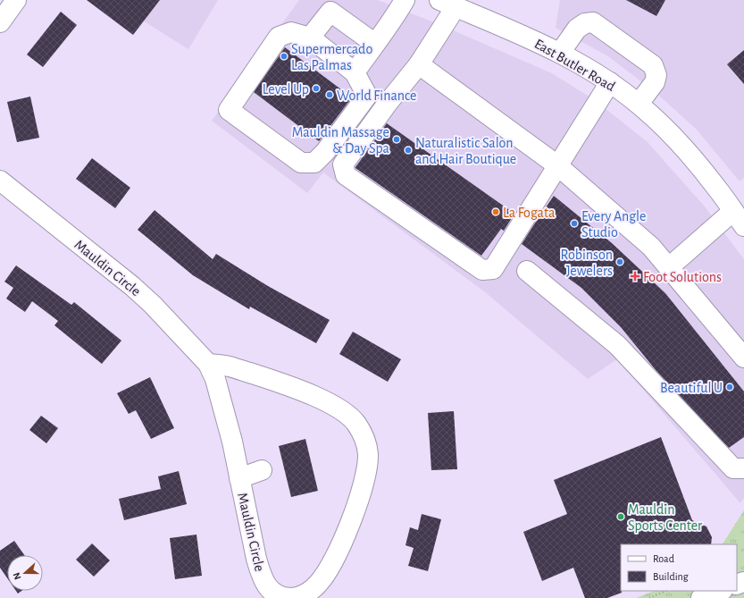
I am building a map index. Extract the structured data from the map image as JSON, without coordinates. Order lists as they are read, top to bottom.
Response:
{
  "streets": {
    "street": ["East Butler Road", "Mauldin Circle"]
  },
  "places": {
    "other": [
      "Supermercado Las Palmas",
      "Level Up",
      "World Finance",
      "Mauldin Massage & Day Spa",
      "Naturalistic Salon and Hair Boutique",
      "La Fogata",
      "Every Angle Studio",
      "Robinson Jewelers",
      "Beautiful U",
      "Mauldin Sports Center"
    ],
    "health": ["Foot Solutions"]
  },
  "legend": ["Road", "Building"],
  "north": "left"
}
